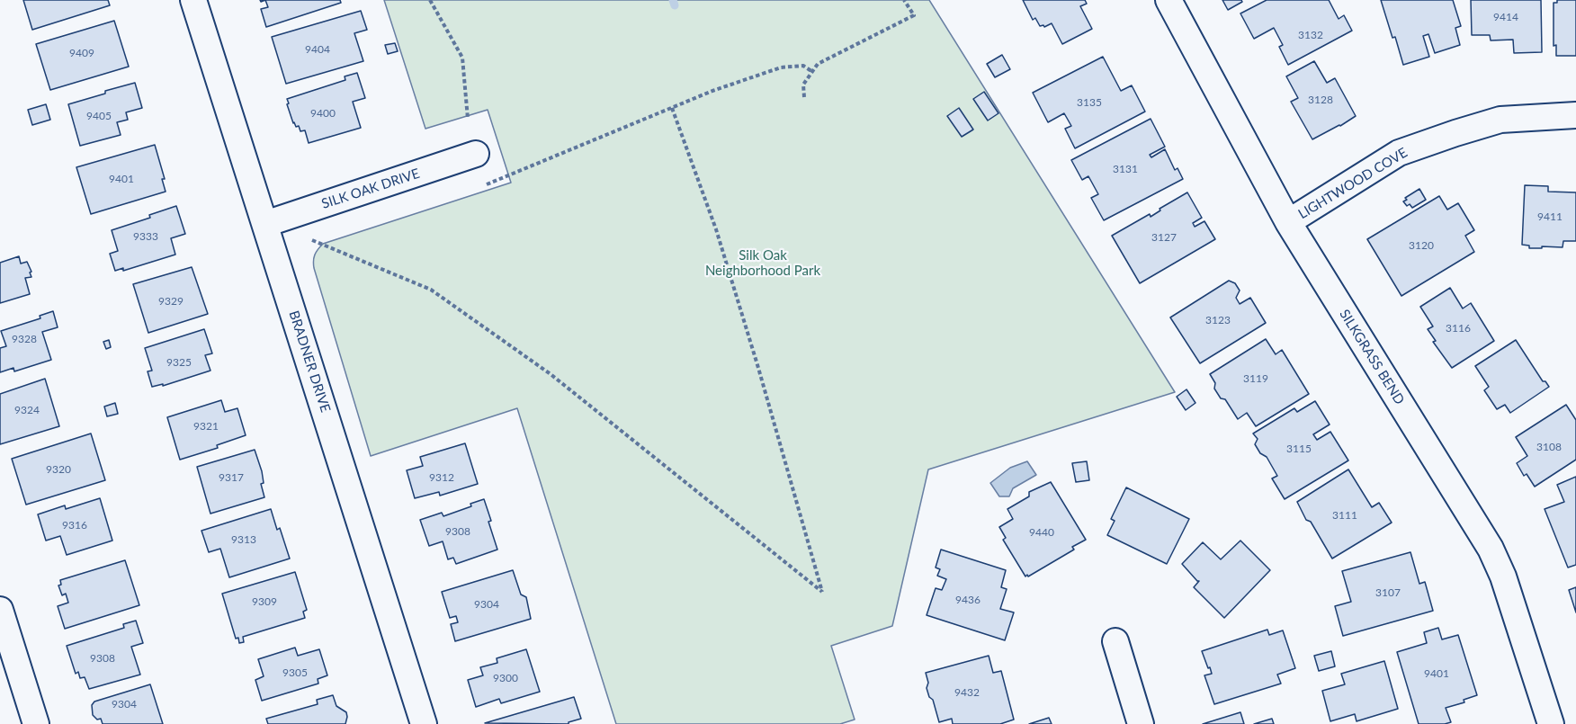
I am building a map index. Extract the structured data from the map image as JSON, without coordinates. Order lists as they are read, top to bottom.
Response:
{
  "streets": {
    "street": [
      "LIGHTWOOD COVE",
      "SILK OAK DRIVE",
      "SILKGRASS BEND",
      "BRADNER DRIVE"
    ]
  },
  "crossings": [
    ["LIGHTWOOD COVE", "SILKGRASS BEND"],
    ["SILK OAK DRIVE", "BRADNER DRIVE"]
  ],
  "parks": ["Silk Oak Neighborhood Park"],
  "house_numbers": [
    "9414",
    "3132",
    "9404",
    "9409",
    "3128",
    "3135",
    "9400",
    "9405",
    "3131",
    "9401",
    "9411",
    "9333",
    "3127",
    "3120",
    "9329",
    "3123",
    "3116",
    "9328",
    "9325",
    "3119",
    "9324",
    "9321",
    "3108",
    "3115",
    "9320",
    "9317",
    "9312",
    "3111",
    "9316",
    "9308",
    "9440",
    "9313",
    "3107",
    "9436",
    "9309",
    "9304",
    "9308",
    "9305",
    "9401",
    "9300",
    "9432",
    "9304"
  ]
}
